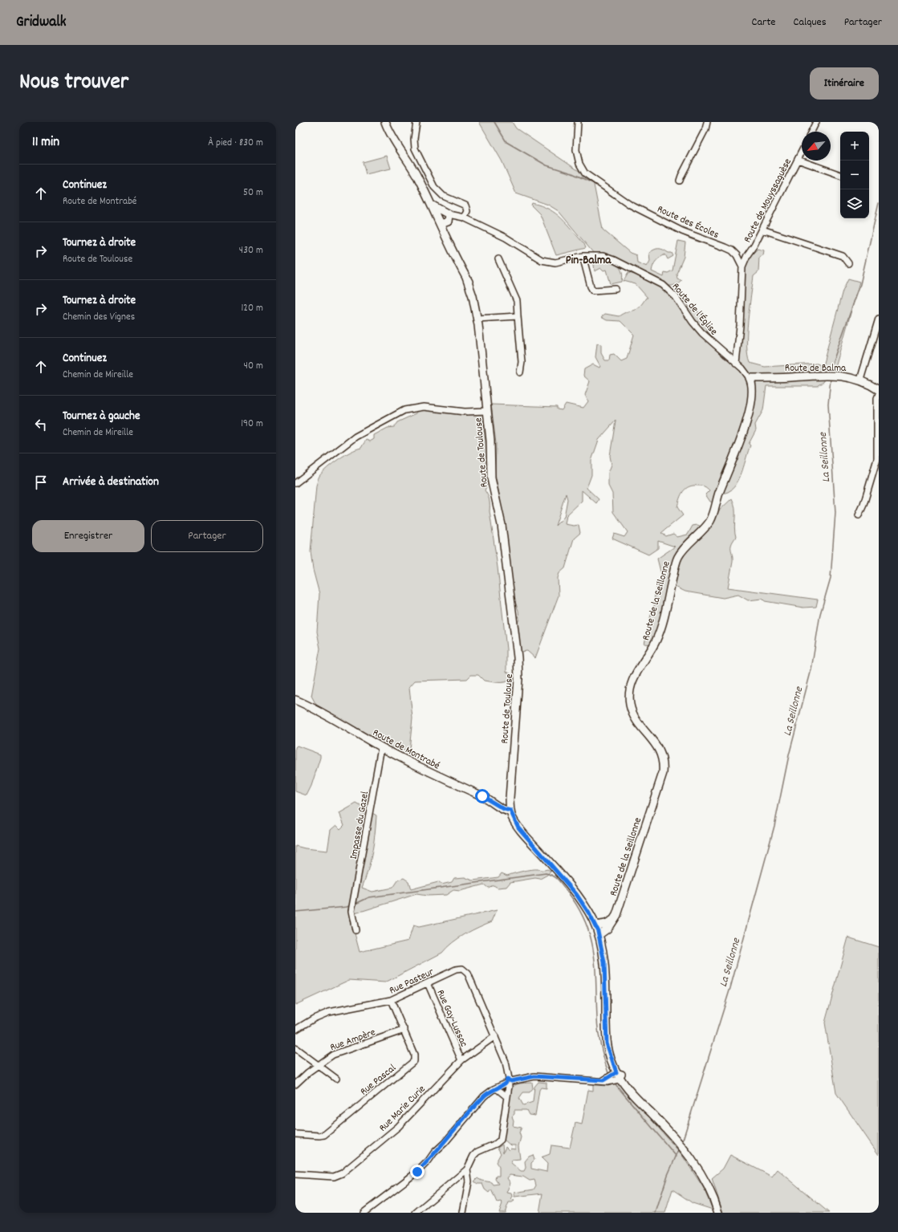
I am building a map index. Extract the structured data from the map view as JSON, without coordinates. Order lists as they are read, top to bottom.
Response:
{
  "streets": {
    "street": [
      "Route de Mouyssaguèse",
      "Route des Écoles",
      "Route de l'Église",
      "Route de Balma",
      "Route de Toulouse",
      "Route de la Seillonne",
      "Route de Montrabé",
      "Impasse du Gazel",
      "Rue Pasteur",
      "Rue Gay-Lussac",
      "Rue Ampère",
      "Rue Pascal",
      "Rue Marie Curie"
    ]
  },
  "crossings": [
    ["Route de l'Église", "Route de Balma"],
    ["Route de l'Église", "Route de la Seillonne"],
    ["Route de Balma", "Route de la Seillonne"],
    ["Route de Toulouse", "Route de la Seillonne"],
    ["Route de Toulouse", "Route de Montrabé"],
    ["Route de Montrabé", "Impasse du Gazel"],
    ["Rue Pasteur", "Rue Gay-Lussac"],
    ["Rue Pasteur", "Rue Pascal"],
    ["Rue Pasteur", "Rue Marie Curie"],
    ["Rue Gay-Lussac", "Rue Marie Curie"],
    ["Rue Ampère", "Rue Pascal"]
  ],
  "districts": ["Pin-Balma"],
  "water": ["La Seillonne"],
  "north": "bottom left",
  "page": {
    "header": "Gridwalk",
    "nav": ["Carte", "Calques", "Partager"],
    "title": "Nous trouver",
    "buttons": [
      "Itinéraire",
      ["Enregistrer", "Partager"]
    ],
    "heading": ["11 min", "À pied · 830 m"],
    "map_buttons": ["+", "−"],
    "list": [
      ["Continuez", "Route de Montrabé", "50 m"],
      ["Tournez à droite", "Route de Toulouse", "430 m"],
      ["Tournez à droite", "Chemin des Vignes", "120 m"],
      ["Continuez", "Chemin de Mireille", "40 m"],
      ["Tournez à gauche", "Chemin de Mireille", "190 m"],
      "Arrivée à destination"
    ]
  }
}
